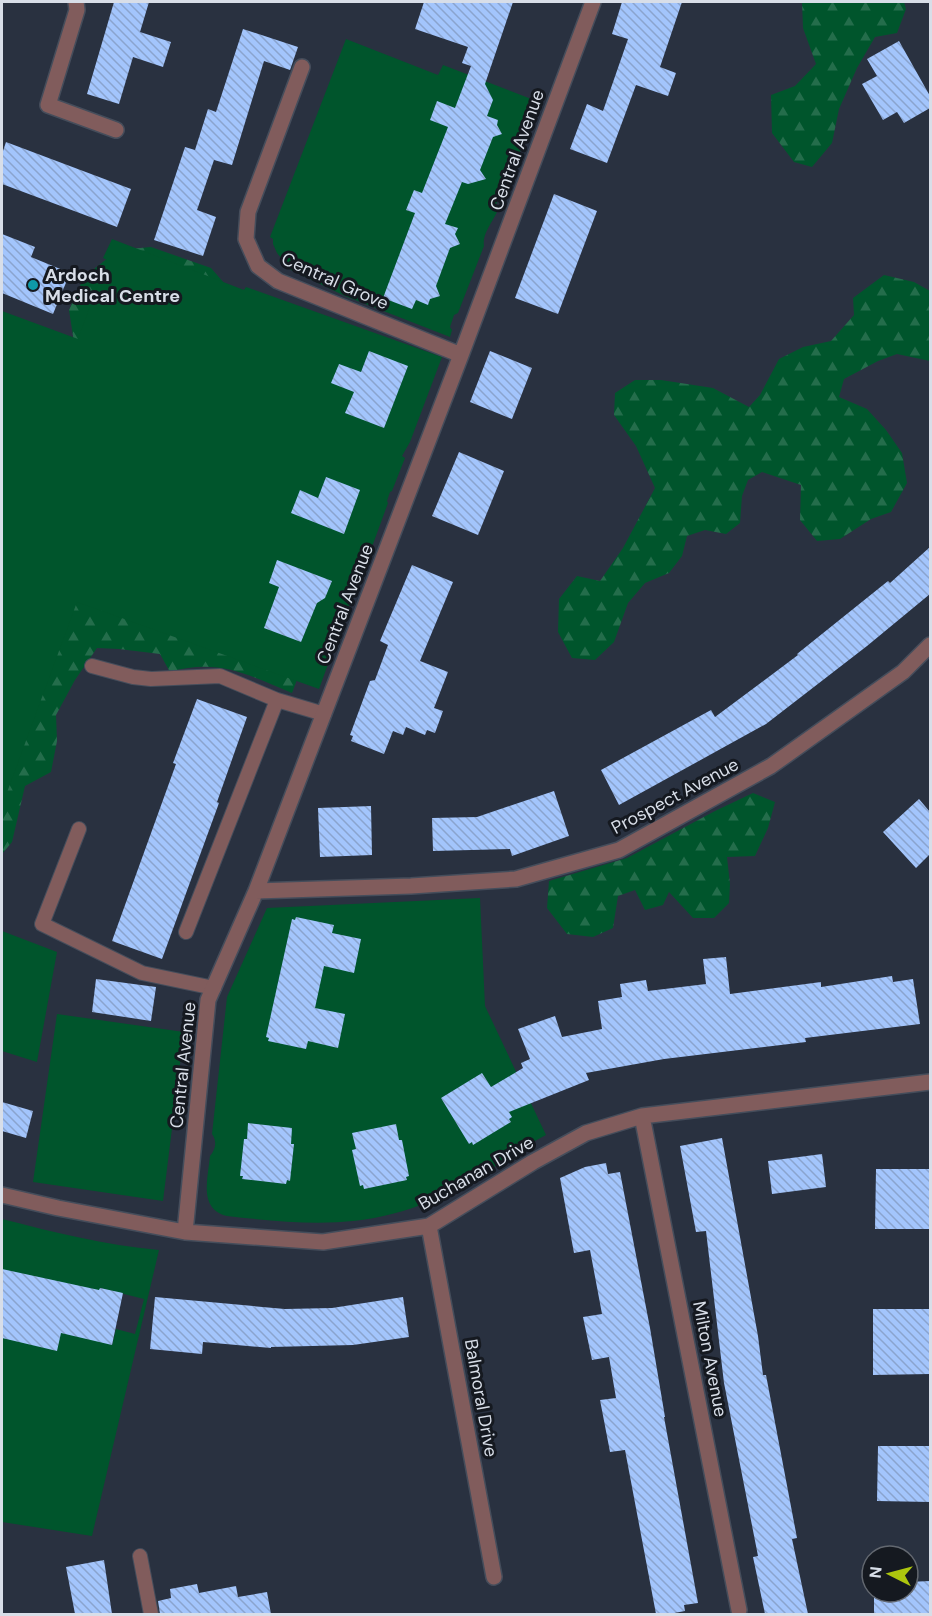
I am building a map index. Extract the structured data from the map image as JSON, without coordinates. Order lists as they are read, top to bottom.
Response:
{
  "streets": {
    "street": [
      "Central Avenue",
      "Central Grove",
      "Prospect Avenue",
      "Buchanan Drive",
      "Milton Avenue",
      "Balmoral Drive"
    ]
  },
  "crossings": [
    ["Central Avenue", "Central Grove"],
    ["Central Avenue", "Prospect Avenue"],
    ["Central Avenue", "Buchanan Drive"],
    ["Buchanan Drive", "Milton Avenue"],
    ["Buchanan Drive", "Balmoral Drive"]
  ],
  "places": ["Ardoch Medical Centre"],
  "north": "left"
}
